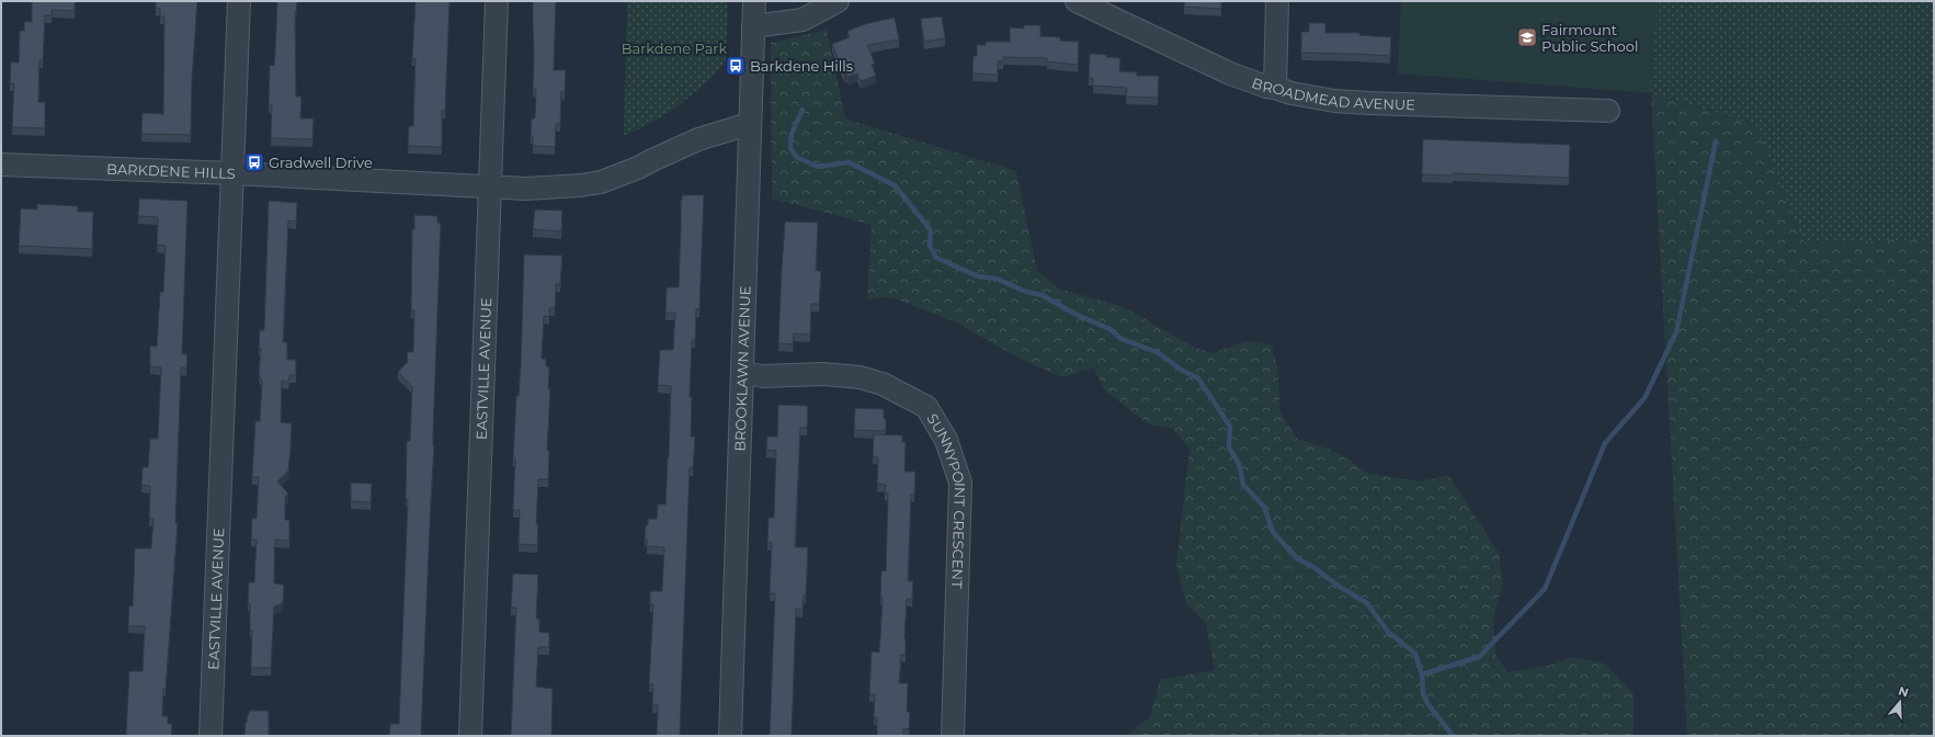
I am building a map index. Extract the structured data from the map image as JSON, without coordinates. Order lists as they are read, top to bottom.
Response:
{
  "streets": {
    "street": [
      "BROADMEAD AVENUE",
      "BARKDENE HILLS",
      "EASTVILLE AVENUE",
      "BROOKLAWN AVENUE",
      "SUNNYPOINT CRESCENT"
    ]
  },
  "crossings": [
    ["BARKDENE HILLS", "EASTVILLE AVENUE"],
    ["BARKDENE HILLS", "BROOKLAWN AVENUE"],
    ["BROOKLAWN AVENUE", "SUNNYPOINT CRESCENT"]
  ],
  "parks": ["Barkdene Park"],
  "places": {
    "school or university": ["Fairmount Public School"],
    "bus stop": ["Barkdene Hills", "Gradwell Drive"]
  },
  "north": "top"
}
